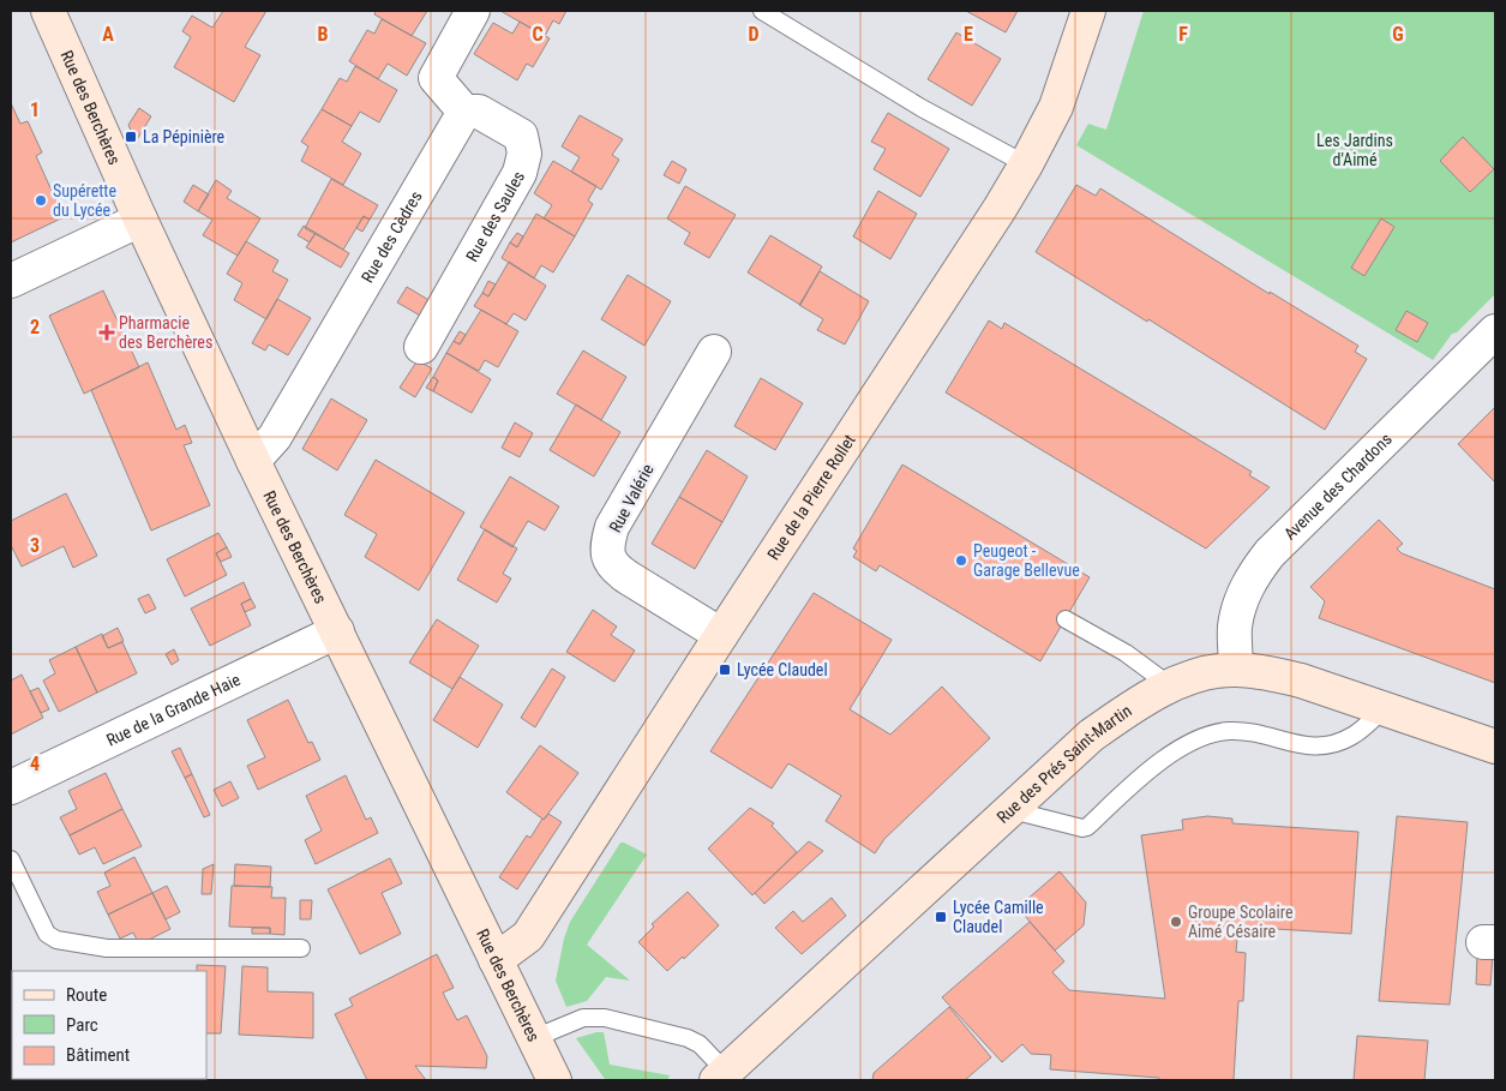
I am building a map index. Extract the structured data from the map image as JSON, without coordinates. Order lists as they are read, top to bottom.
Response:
{
  "streets": {
    "street": [
      "Rue des Berchères",
      "Rue des Saules",
      "Rue des Cèdres",
      "Avenue des Chardons",
      "Rue de la Pierre Rollet",
      "Rue Valérie",
      "Rue de la Grande Haie",
      "Rue des Prés Saint-Martin"
    ]
  },
  "crossings": [
    ["Rue des Berchères", "Rue des Cèdres"],
    ["Rue des Berchères", "Rue de la Pierre Rollet"],
    ["Rue des Berchères", "Rue de la Grande Haie"],
    ["Rue des Saules", "Rue des Cèdres"],
    ["Avenue des Chardons", "Rue des Prés Saint-Martin"],
    ["Rue de la Pierre Rollet", "Rue Valérie"]
  ],
  "parks": ["Les Jardins d'Aimé"],
  "places": {
    "transit": ["La Pépinière", "Lycée Claudel", "Lycée Camille Claudel"],
    "other": ["Supérette du Lycée", "Peugeot - Garage Bellevue", "Groupe Scolaire Aimé Césaire"],
    "health": ["Pharmacie des Berchères"]
  },
  "legend": ["Route", "Parc", "Bâtiment"],
  "grid": {
    "columns": [
      "A",
      "B",
      "C",
      "D",
      "E",
      "F",
      "G"
    ],
    "rows": [
      "1",
      "2",
      "3",
      "4"
    ]
  }
}
